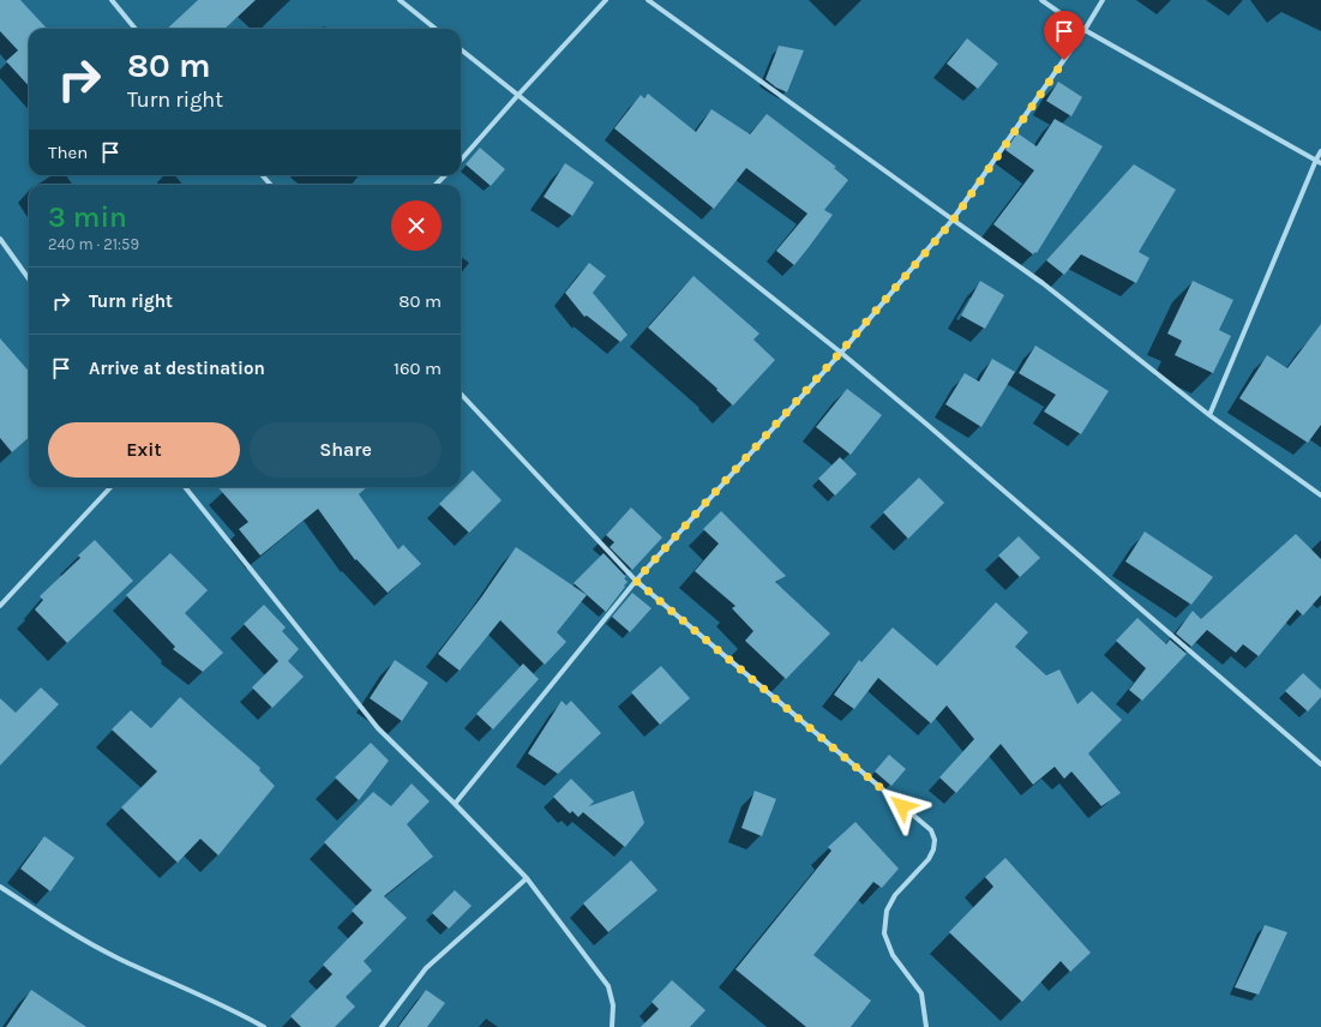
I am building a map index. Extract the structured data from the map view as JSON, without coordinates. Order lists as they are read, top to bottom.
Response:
{
  "page": {
    "turn": ["80 m", "Turn right"],
    "then": "Then",
    "heading": ["3 min", "240 m · 21:59"],
    "list": [
      {
        "name": "Turn right",
        "value": "80 m"
      },
      {
        "name": "Arrive at destination",
        "value": "160 m"
      }
    ],
    "buttons": ["Exit", "Share"]
  }
}
